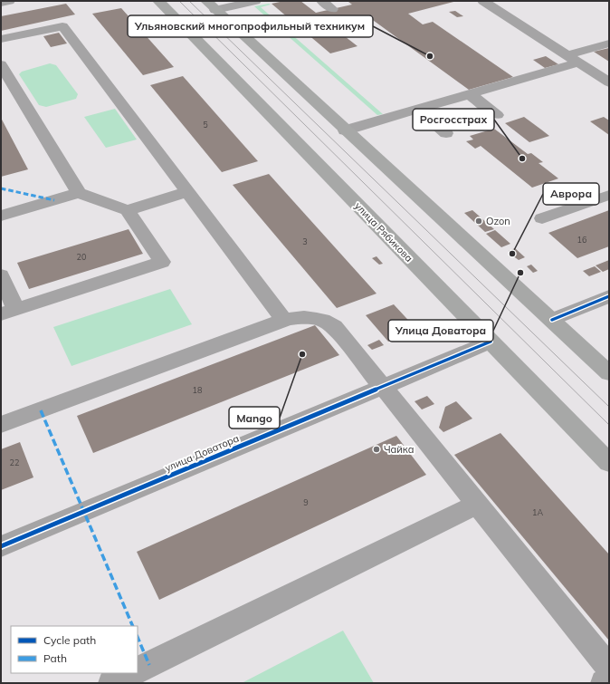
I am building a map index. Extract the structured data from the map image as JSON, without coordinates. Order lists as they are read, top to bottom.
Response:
{
  "streets": {
    "main road": ["улица Рябикова"],
    "street": ["улица Доватора"]
  },
  "crossings": [
    ["улица Рябикова", "улица Доватора"]
  ],
  "places": [
    "Ульяновский многопрофильный техникум",
    "Росгосстрах",
    "Ozon",
    "Аврора",
    "Улица Доватора",
    "Mango",
    "Чайка"
  ],
  "house_numbers": [
    "5",
    "16",
    "3",
    "20",
    "18",
    "22",
    "9",
    "1А"
  ],
  "legend": ["Cycle path", "Path"]
}
